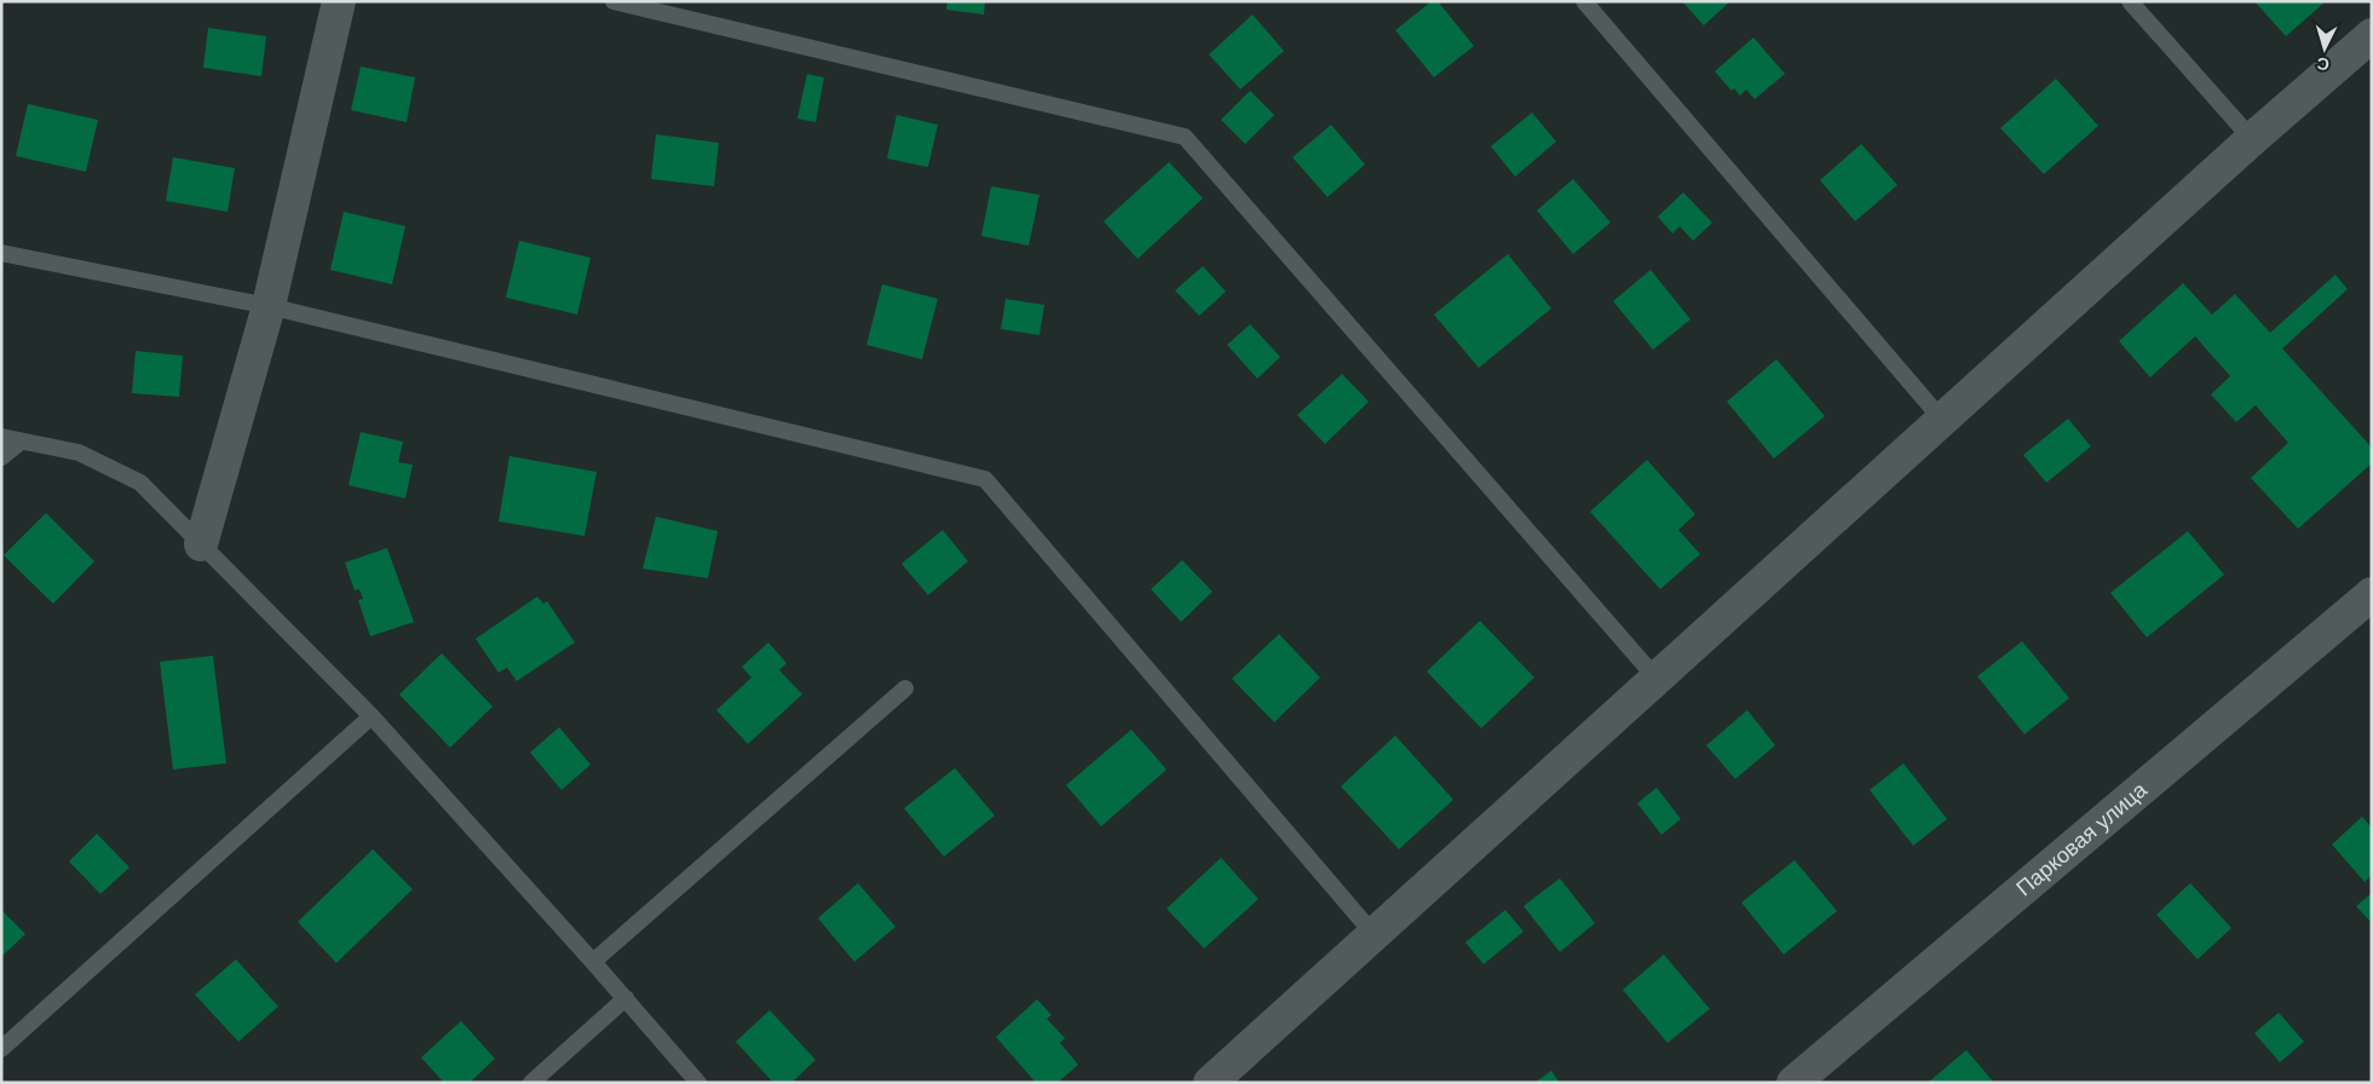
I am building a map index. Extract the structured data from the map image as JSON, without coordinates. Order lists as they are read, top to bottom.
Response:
{
  "streets": {
    "street": ["Парковая улица"]
  },
  "north": "bottom"
}
